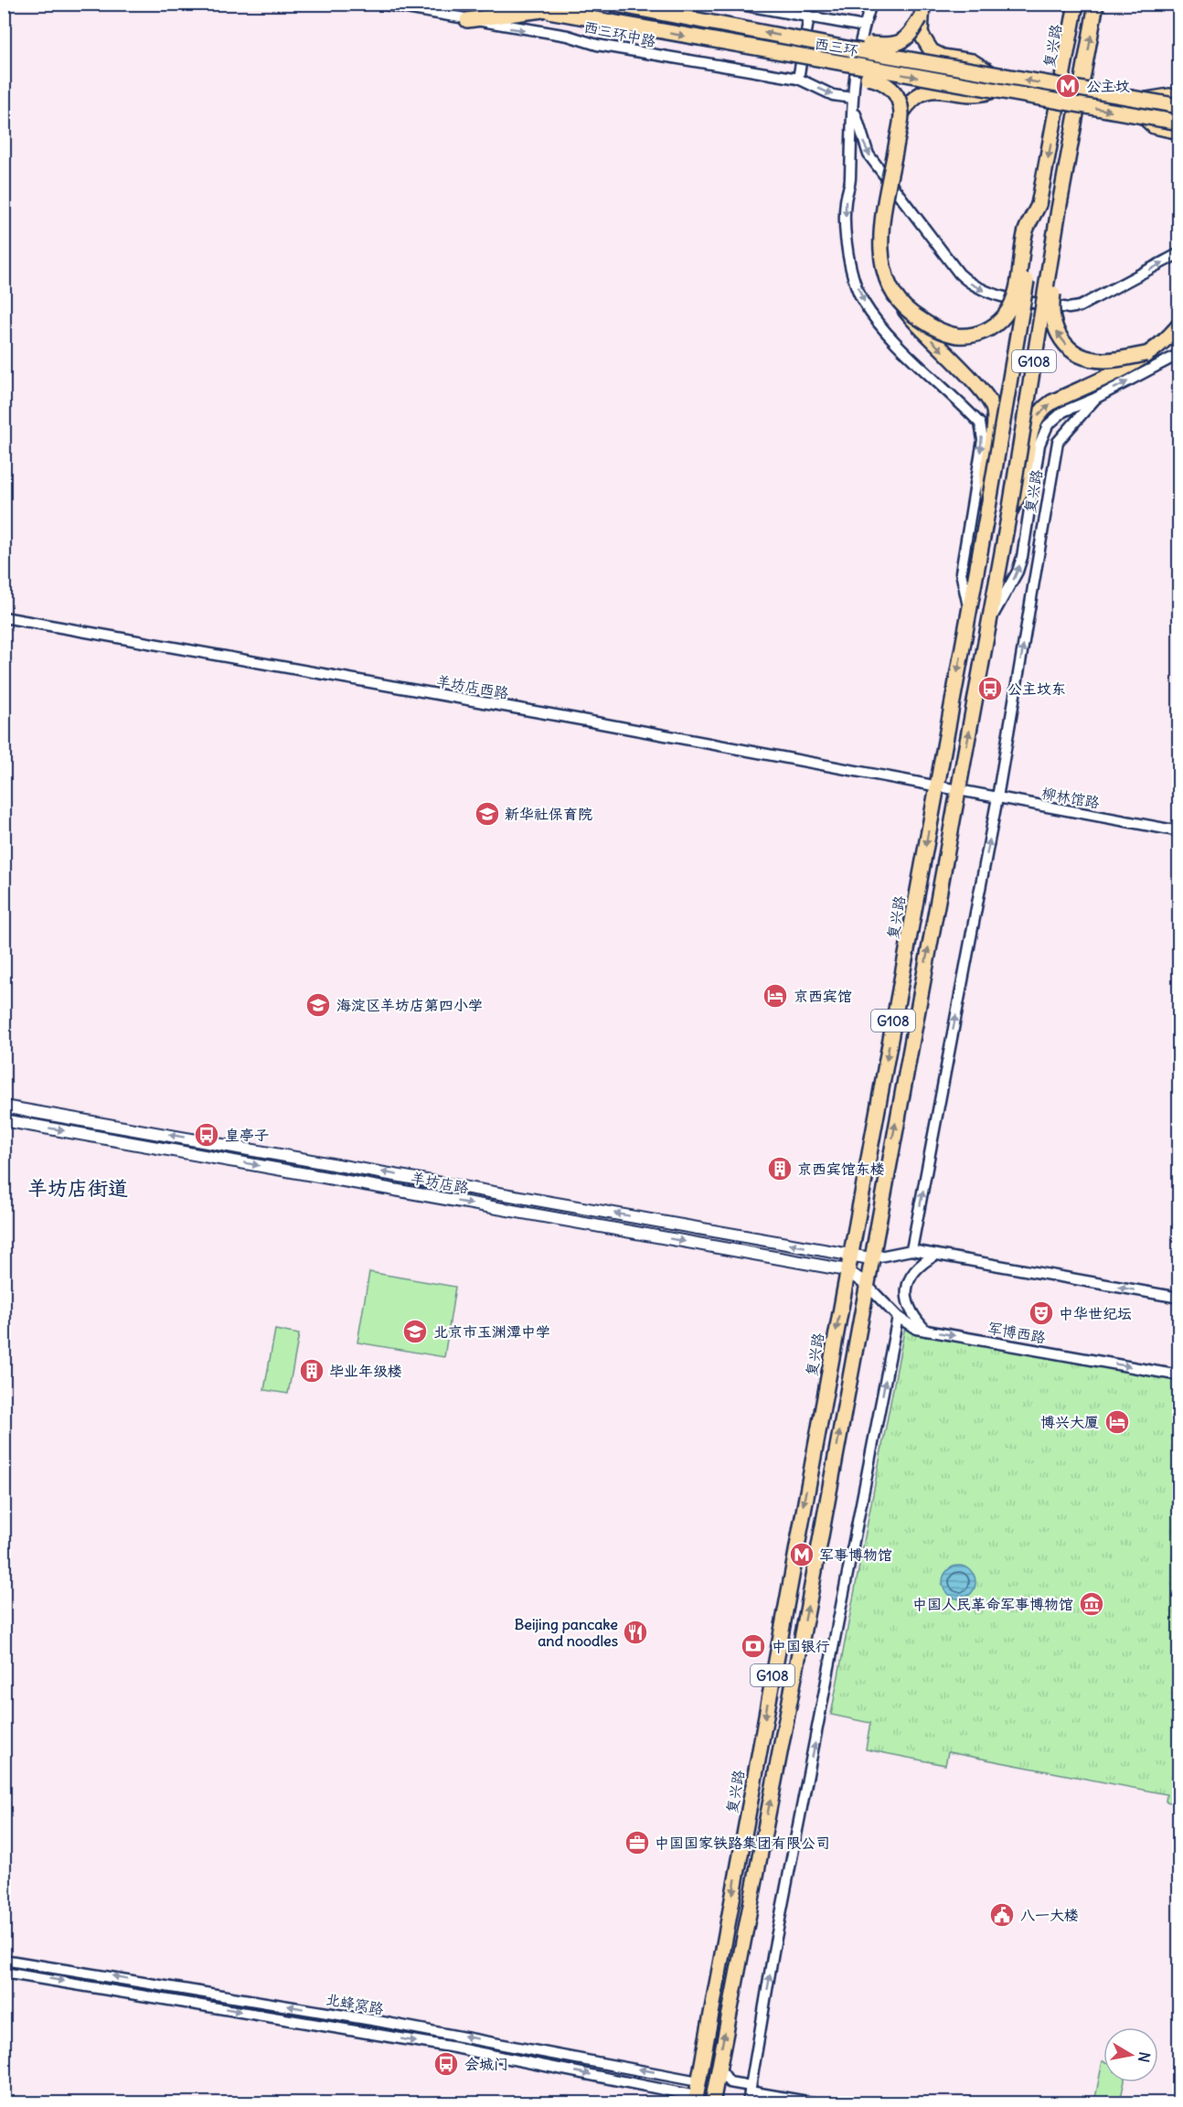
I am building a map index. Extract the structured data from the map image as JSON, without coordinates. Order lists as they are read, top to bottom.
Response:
{
  "streets": {
    "highway": ["复兴路", "西三环", "G108"],
    "main road": ["羊坊店路"],
    "street": [
      "西三环中路",
      "羊坊店西路",
      "柳林馆路",
      "军博西路",
      "北蜂窝路"
    ]
  },
  "crossings": [
    ["西三环中路", "复兴路"],
    ["复兴路", "羊坊店西路"],
    ["复兴路", "柳林馆路"],
    ["复兴路", "羊坊店路"],
    ["复兴路", "军博西路"],
    ["复兴路", "北蜂窝路"],
    ["羊坊店西路", "柳林馆路"],
    ["羊坊店路", "军博西路"]
  ],
  "one_way": ["西三环中路"],
  "districts": ["羊坊店街道"],
  "places": {
    "metro station": ["公主坟", "军事博物馆"],
    "bus stop": ["公主坟东", "皇亭子", "会城门"],
    "school or university": ["新华社保育院", "海淀区羊坊店第四小学", "北京市玉渊潭中学"],
    "hotel": ["京西宾馆", "博兴大厦"],
    "building": ["京西宾馆东楼", "毕业年级楼"],
    "theatre": ["中华世纪坛"],
    "museum": ["中国人民革命军事博物馆"],
    "restaurant": ["Beijing pancake and noodles"],
    "bank": ["中国银行"],
    "office": ["中国国家铁路集团有限公司"],
    "public building": ["八一大楼"]
  },
  "north": "right"
}
